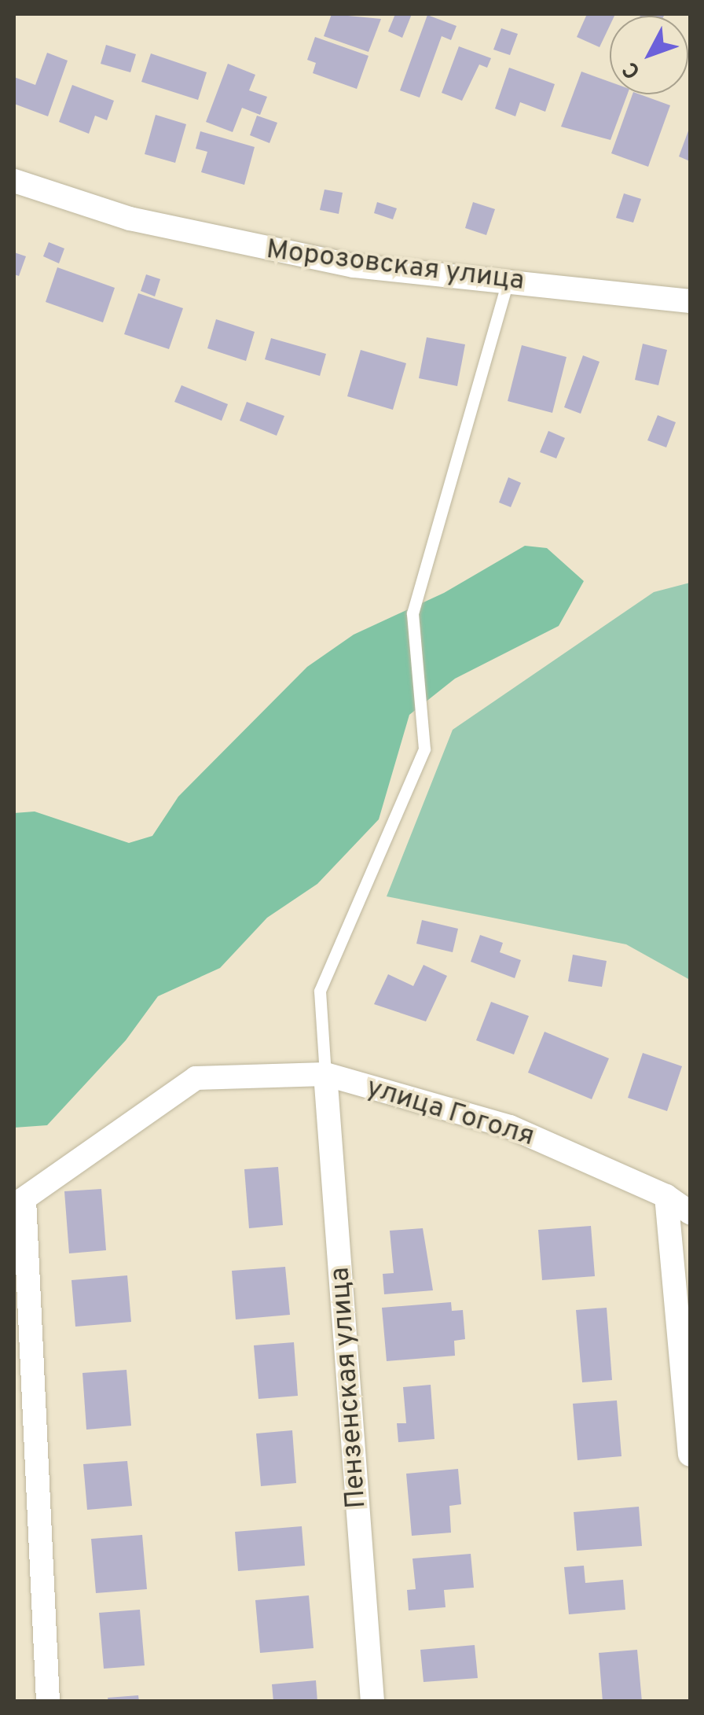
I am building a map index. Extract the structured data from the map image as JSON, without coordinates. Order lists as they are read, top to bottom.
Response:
{
  "streets": {
    "street": ["Морозовская улица", "улица Гоголя", "Пензенская улица"]
  },
  "crossings": [
    ["улица Гоголя", "Пензенская улица"]
  ],
  "north": "bottom left"
}
